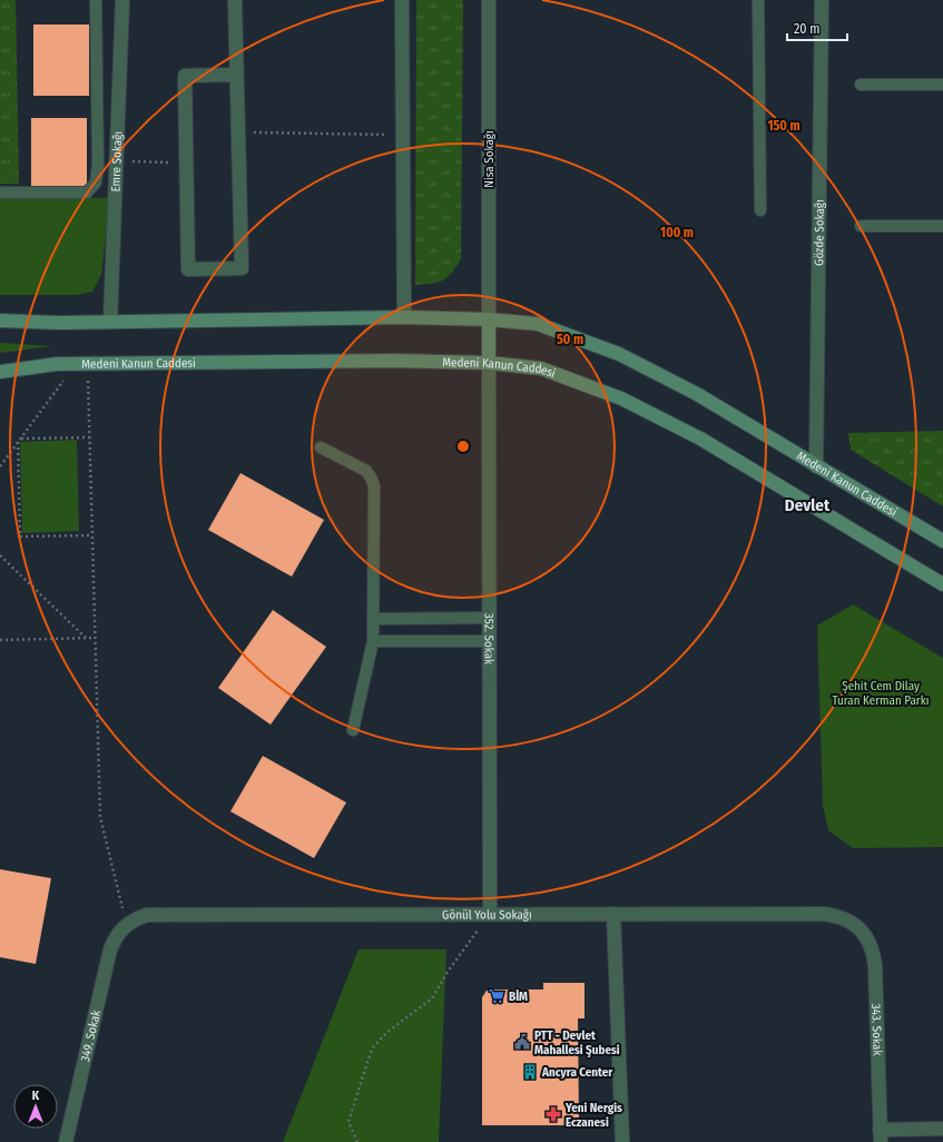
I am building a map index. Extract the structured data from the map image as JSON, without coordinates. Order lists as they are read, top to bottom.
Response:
{
  "streets": {
    "main road": ["Medeni Kanun Caddesi"],
    "street": [
      "Nisa Sokağı",
      "Emre Sokağı",
      "Gözde Sokağı",
      "352. Sokak",
      "Gönül Yolu Sokağı",
      "343. Sokak",
      "349. Sokak"
    ]
  },
  "crossings": [
    ["Nisa Sokağı", "Medeni Kanun Caddesi"],
    ["Emre Sokağı", "Medeni Kanun Caddesi"],
    ["Gözde Sokağı", "Medeni Kanun Caddesi"],
    ["Medeni Kanun Caddesi", "352. Sokak"],
    ["352. Sokak", "Gönül Yolu Sokağı"],
    ["Gönül Yolu Sokağı", "343. Sokak"],
    ["Gönül Yolu Sokağı", "349. Sokak"]
  ],
  "districts": ["Devlet"],
  "parks": ["Şehit Cem Dilay Turan Kerman Parkı"],
  "places": {
    "supermarket": ["BİM"],
    "public building": ["PTT - Devlet Mahallesi Şubesi"],
    "building": ["Ancyra Center"],
    "pharmacy": ["Yeni Nergis Eczanesi"]
  },
  "scale_bar": "20 m",
  "north": "top",
  "rings": ["150 m", "100 m", "50 m"]
}
